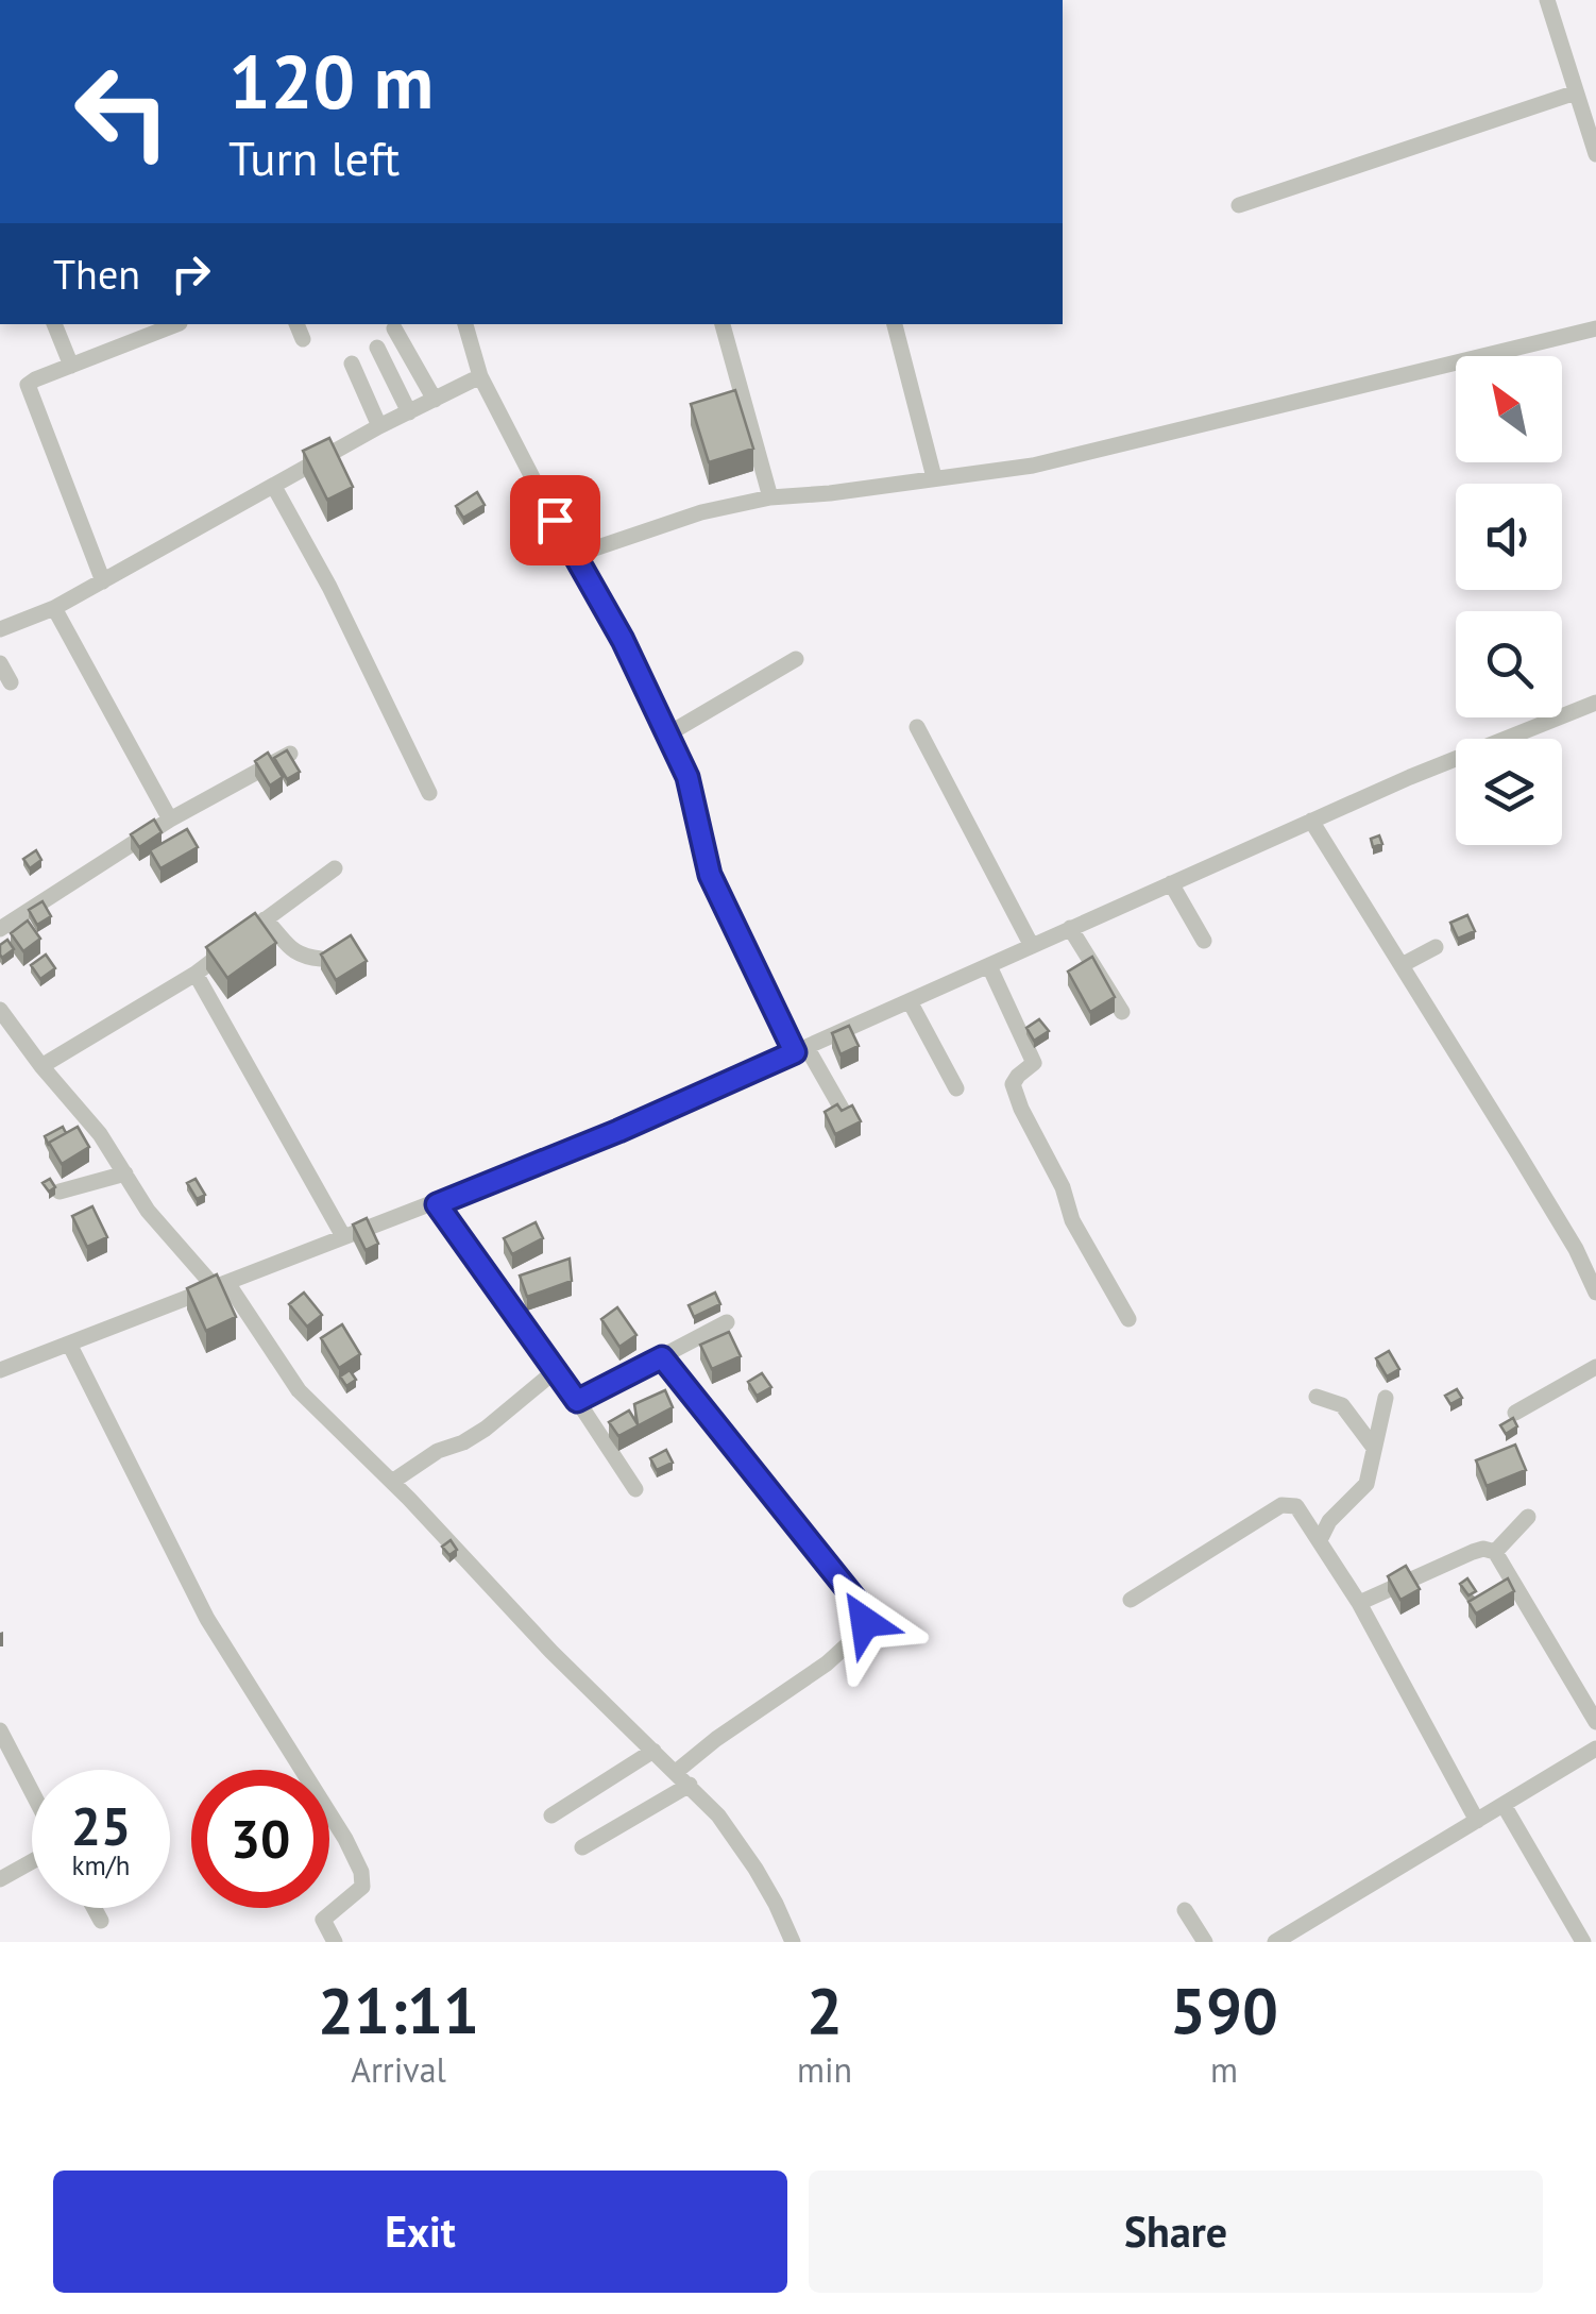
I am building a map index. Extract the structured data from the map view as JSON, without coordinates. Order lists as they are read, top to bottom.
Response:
{
  "north": "top left",
  "page": {
    "turn": ["120 m", "Turn left"],
    "then": "Then",
    "speed": "25 km/h",
    "limit": "30",
    "eta": [
      "21:11",
      "Arrival",
      "2",
      "min",
      "590",
      "m"
    ],
    "buttons": ["Exit", "Share"]
  }
}
